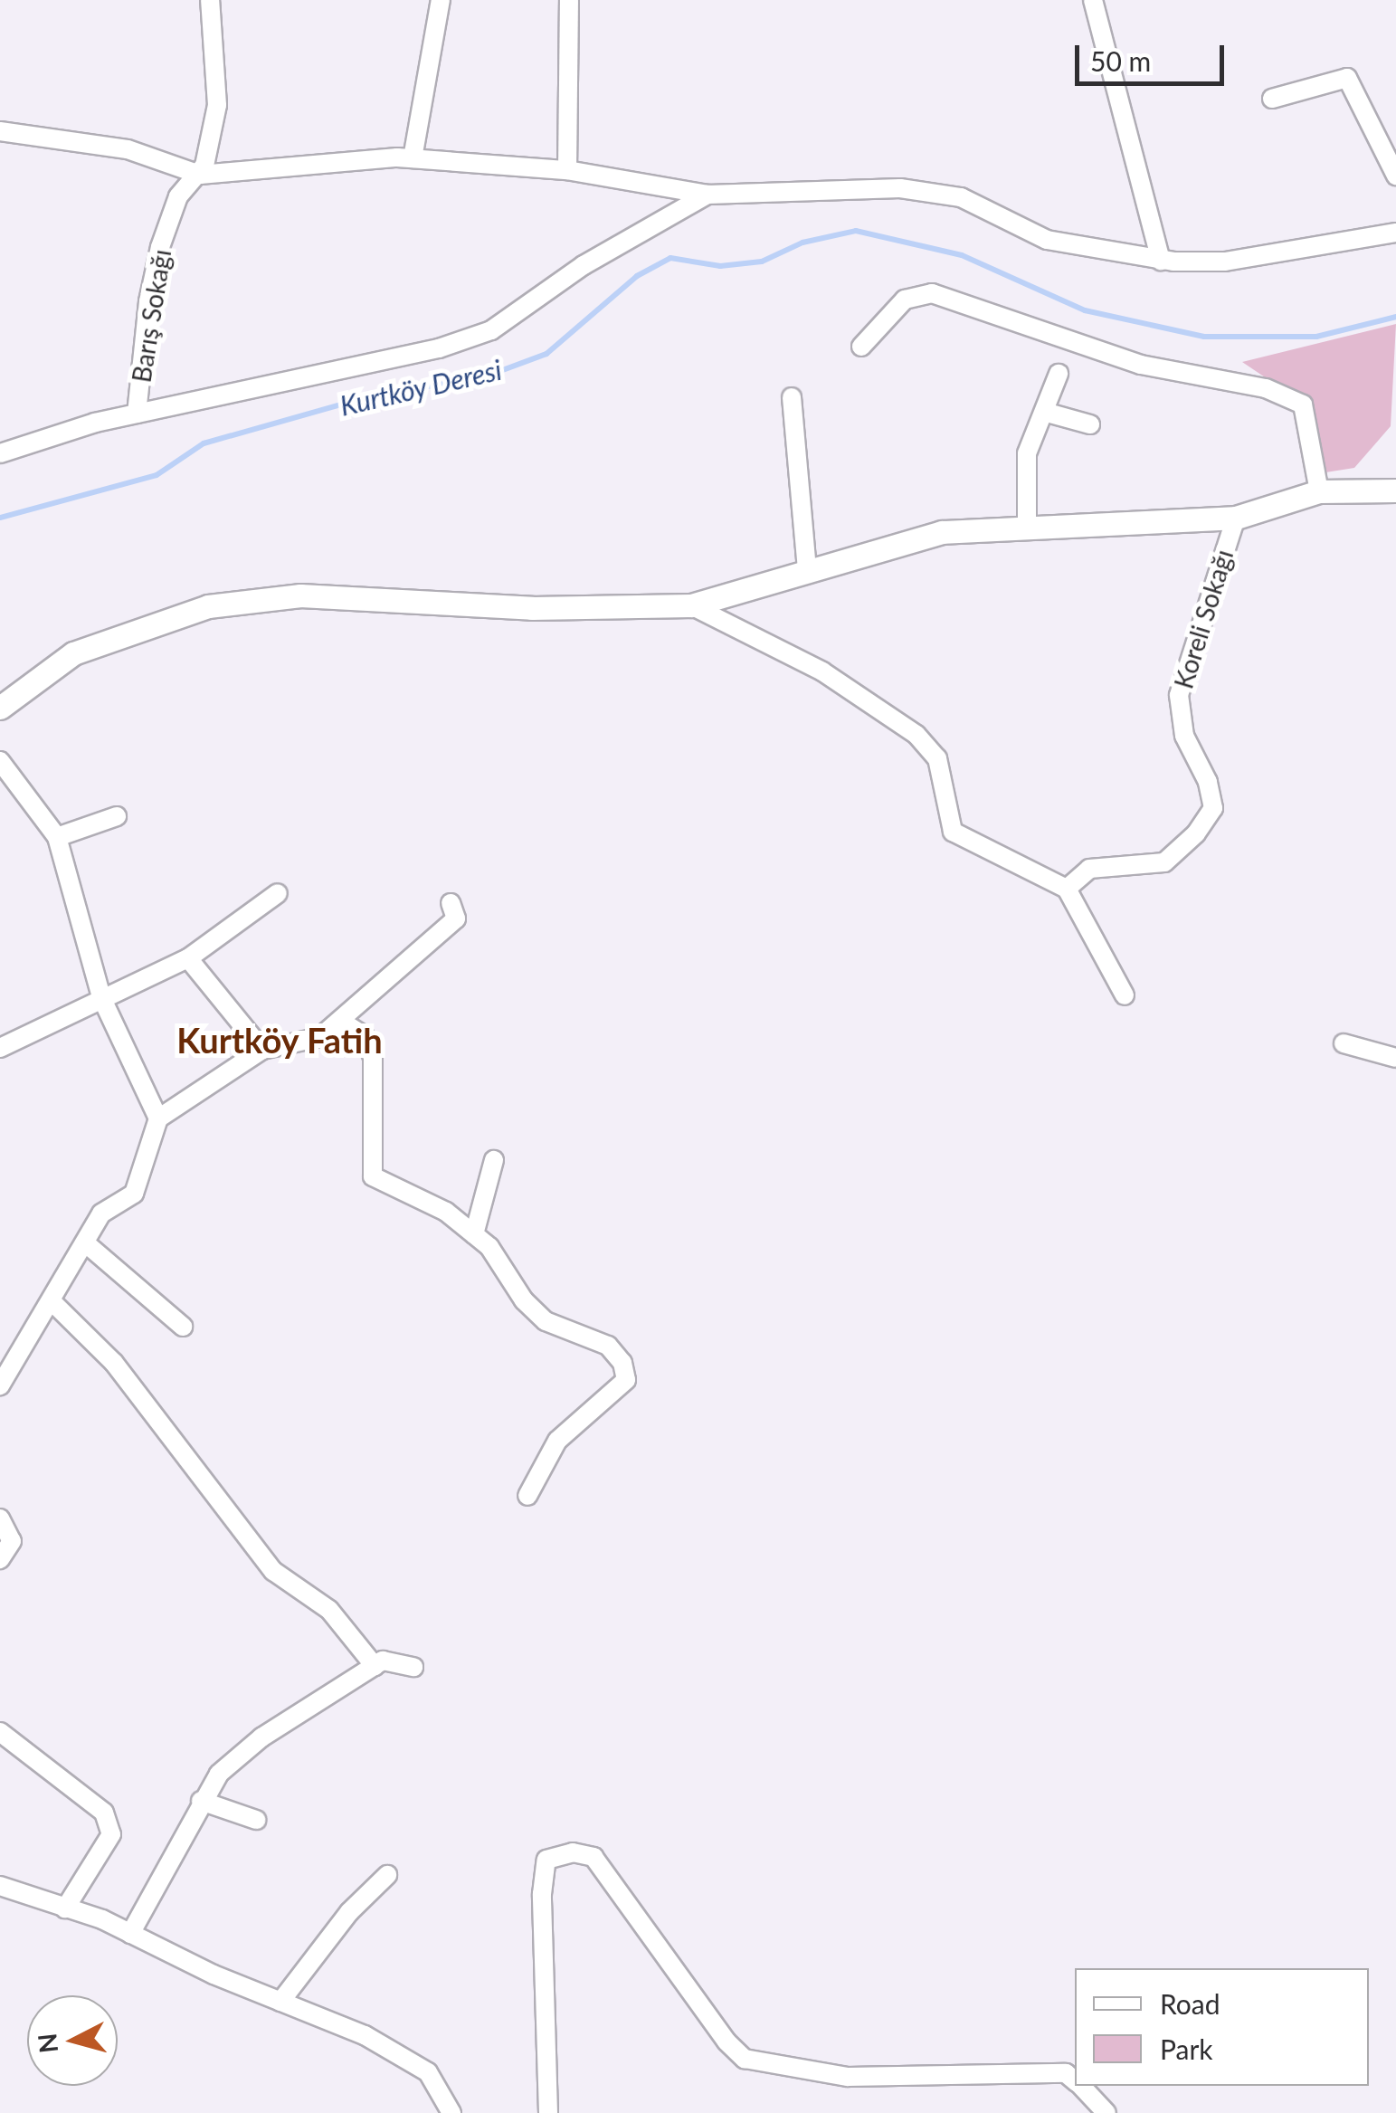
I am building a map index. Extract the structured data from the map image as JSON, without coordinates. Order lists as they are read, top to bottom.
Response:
{
  "streets": {
    "street": ["Barış Sokağı", "Koreli Sokağı"]
  },
  "districts": ["Kurtköy Fatih"],
  "water": ["Kurtköy Deresi"],
  "legend": ["Road", "Park"],
  "scale_bar": "50 m",
  "north": "left"
}
